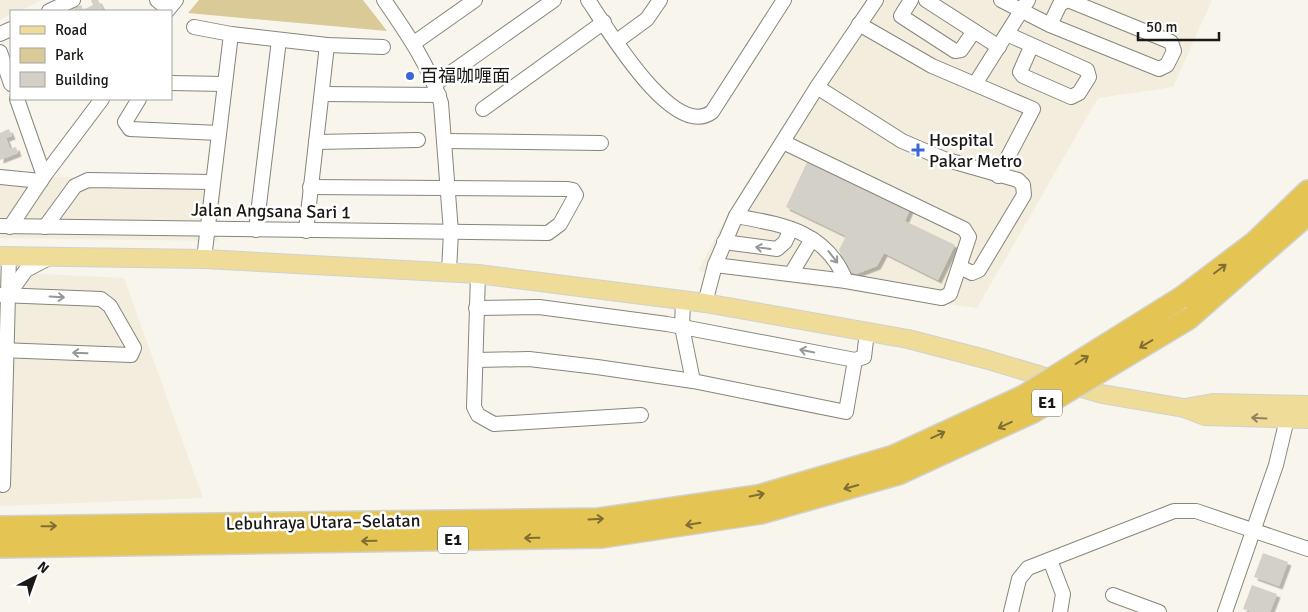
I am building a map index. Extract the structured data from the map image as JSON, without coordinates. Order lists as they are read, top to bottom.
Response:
{
  "streets": {
    "highway": ["E1", "Lebuhraya Utara–Selatan"],
    "street": ["Jalan Angsana Sari 1"]
  },
  "places": {
    "other": ["百福咖喱面"],
    "health": ["Hospital Pakar Metro"]
  },
  "legend": ["Road", "Park", "Building"],
  "scale_bar": "50 m",
  "north": "top right"
}
